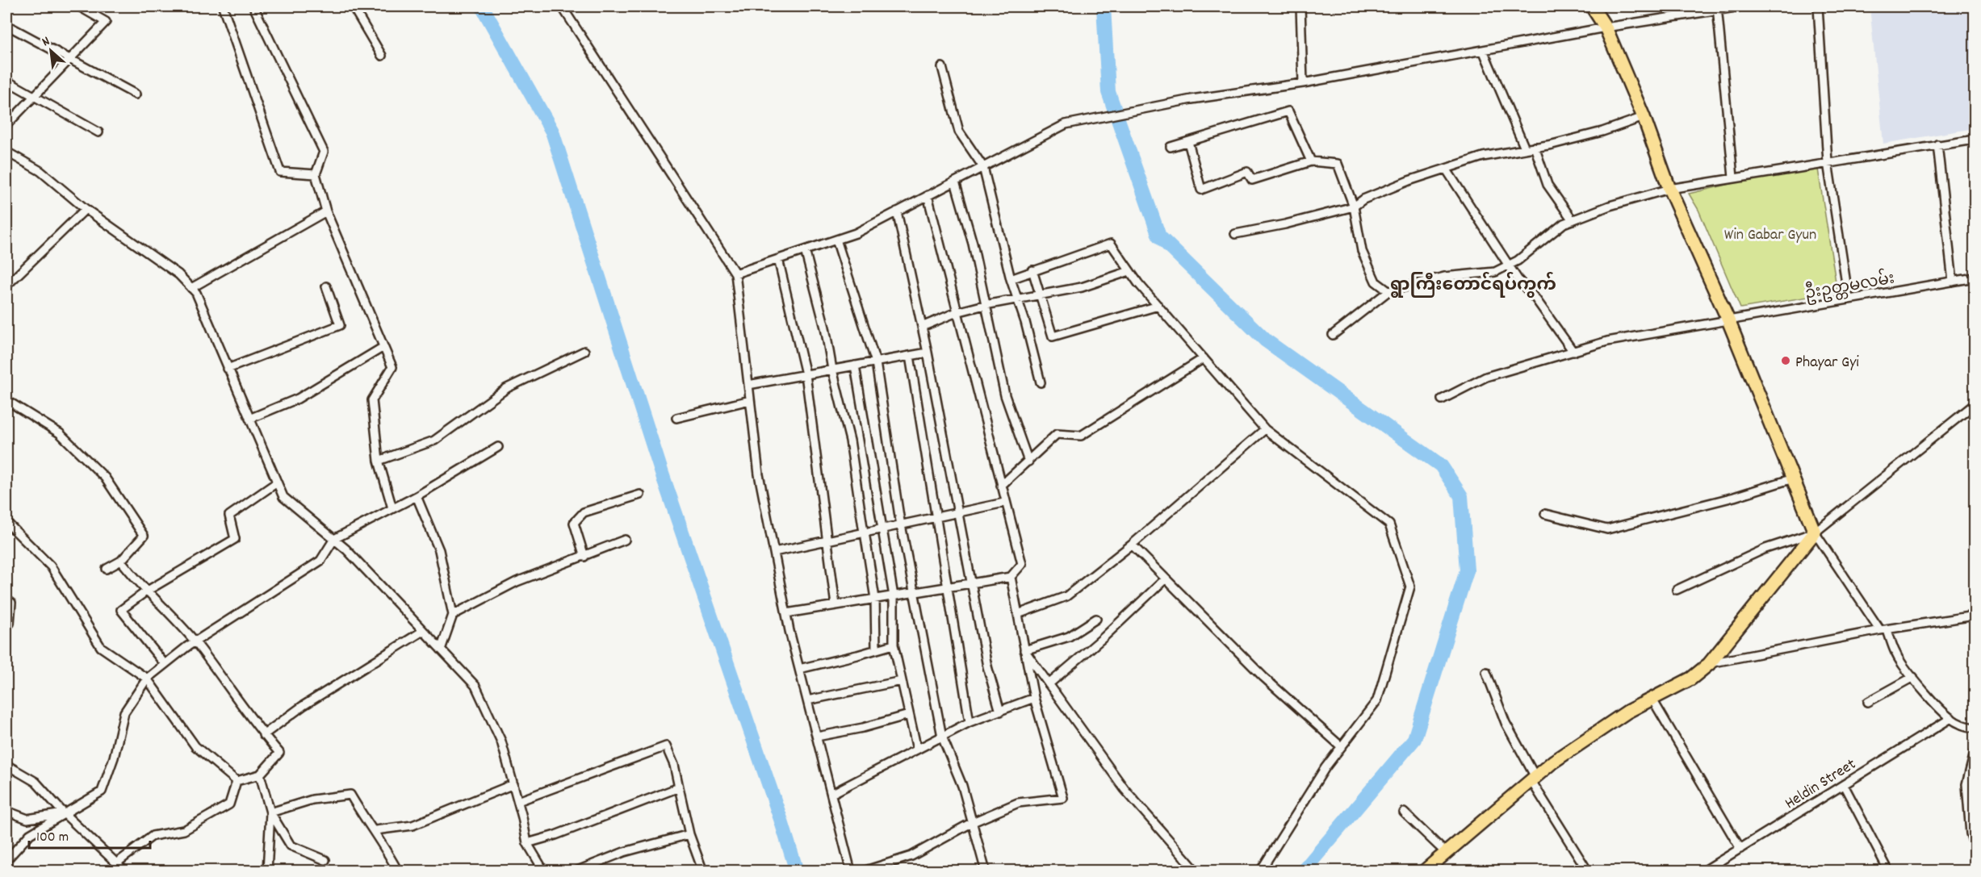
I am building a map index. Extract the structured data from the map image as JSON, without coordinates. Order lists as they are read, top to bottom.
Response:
{
  "streets": {
    "street": ["ဦးဥတ္တမလမ်း", "Heldin Street"]
  },
  "districts": ["ရွာကြီးတောင်ရပ်ကွက်"],
  "parks": ["Win Gabar Gyun"],
  "places": ["Phayar Gyi"],
  "scale_bar": "100 m",
  "north": "top left"
}
